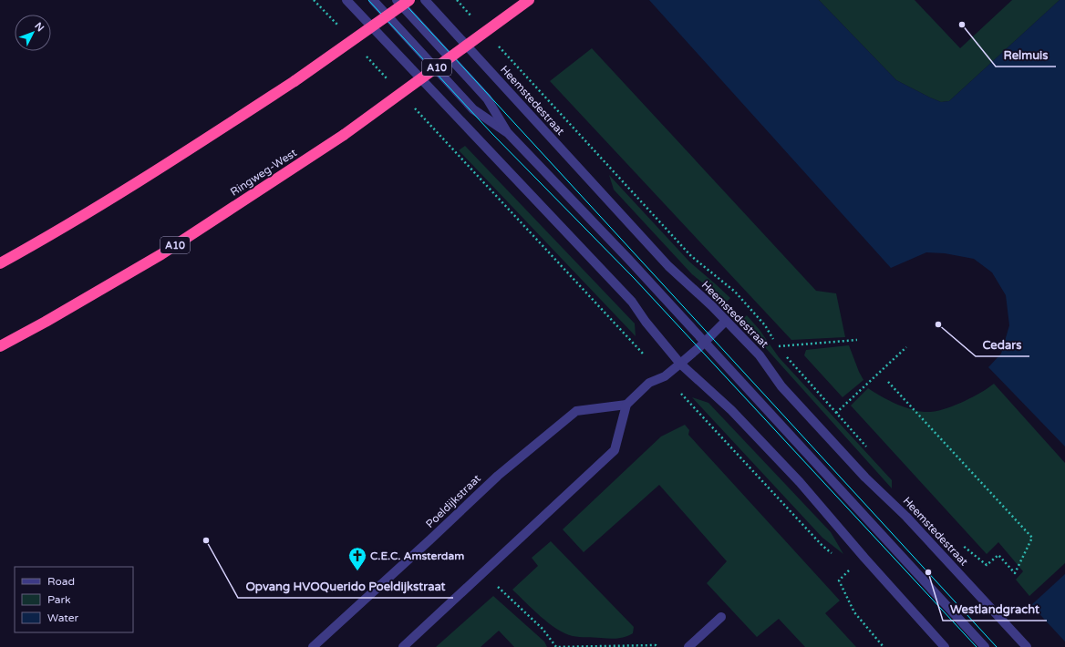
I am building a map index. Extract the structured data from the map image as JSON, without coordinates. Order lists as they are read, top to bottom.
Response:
{
  "streets": {
    "highway": ["A10", "Ringweg-West"],
    "street": ["Heemstedestraat", "Poeldijkstraat"]
  },
  "places": {
    "other": [
      "Relmuis",
      "Cedars",
      "Opvang HVOQuerido Poeldijkstraat",
      "Westlandgracht"
    ],
    "church": ["C.E.C. Amsterdam"]
  },
  "legend": ["Road", "Park", "Water"],
  "north": "top right"
}
